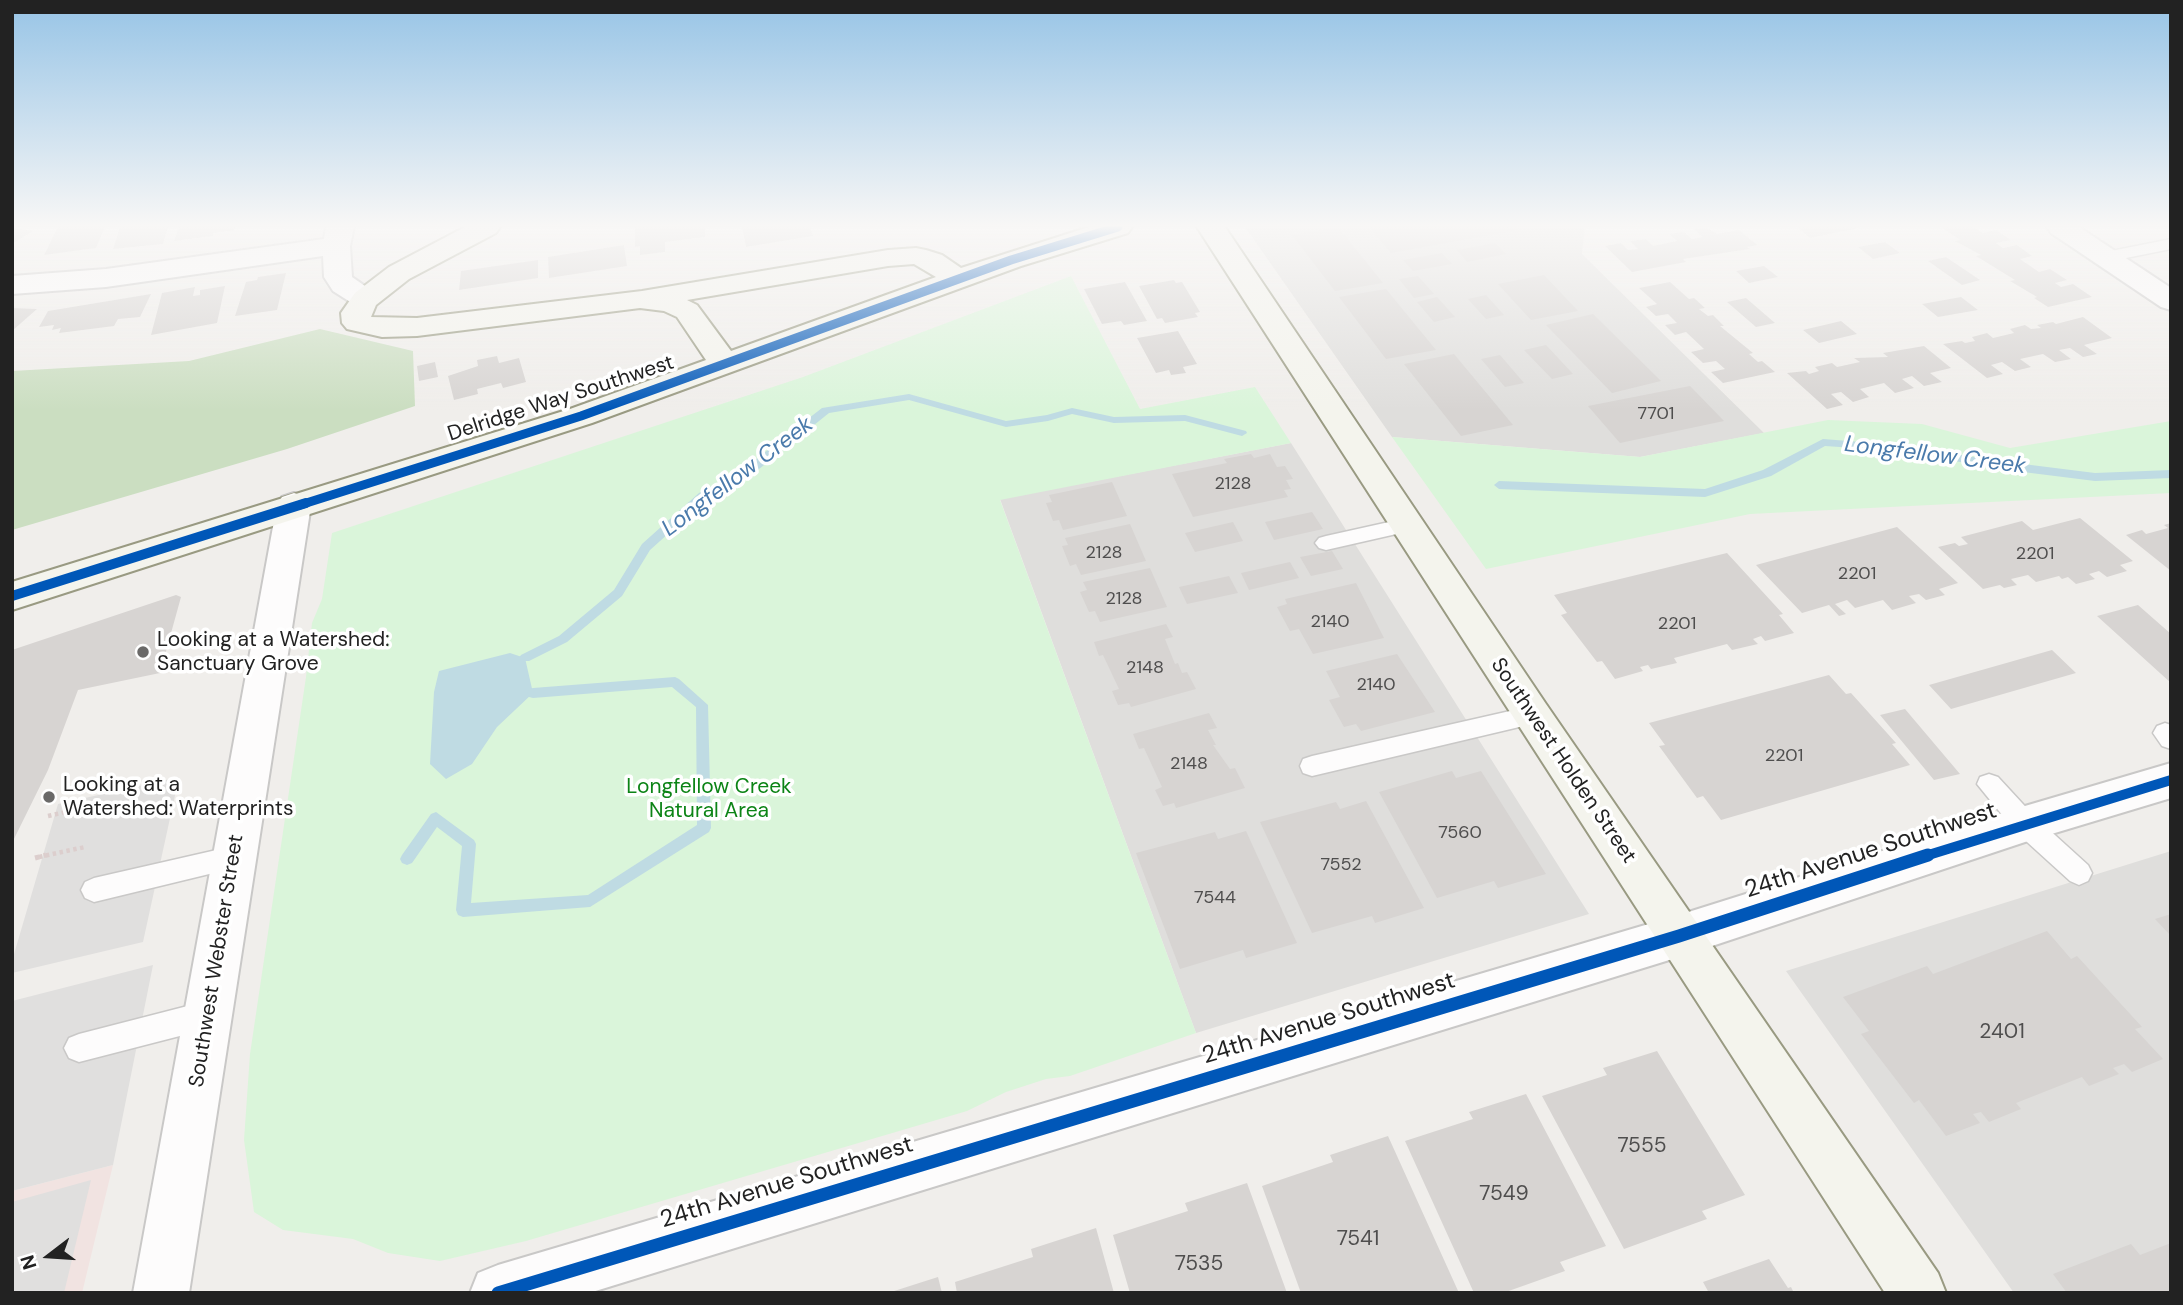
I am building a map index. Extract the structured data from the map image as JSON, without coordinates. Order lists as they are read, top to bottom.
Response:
{
  "streets": {
    "street": [
      "Delridge Way Southwest",
      "Southwest Holden Street",
      "24th Avenue Southwest",
      "Southwest Webster Street"
    ]
  },
  "crossings": [
    ["Delridge Way Southwest", "Southwest Webster Street"],
    ["Southwest Holden Street", "24th Avenue Southwest"]
  ],
  "water": ["Longfellow Creek"],
  "parks": ["Longfellow Creek Natural Area"],
  "places": ["Looking at a Watershed: Sanctuary Grove", "Looking at a Watershed: Waterprints"],
  "house_numbers": [
    "7701",
    "2128",
    "2128",
    "2201",
    "2201",
    "2128",
    "2140",
    "2201",
    "2148",
    "2140",
    "2201",
    "2148",
    "7560",
    "7552",
    "7544",
    "2401",
    "7555",
    "7549",
    "7541",
    "7535"
  ],
  "north": "left"
}
